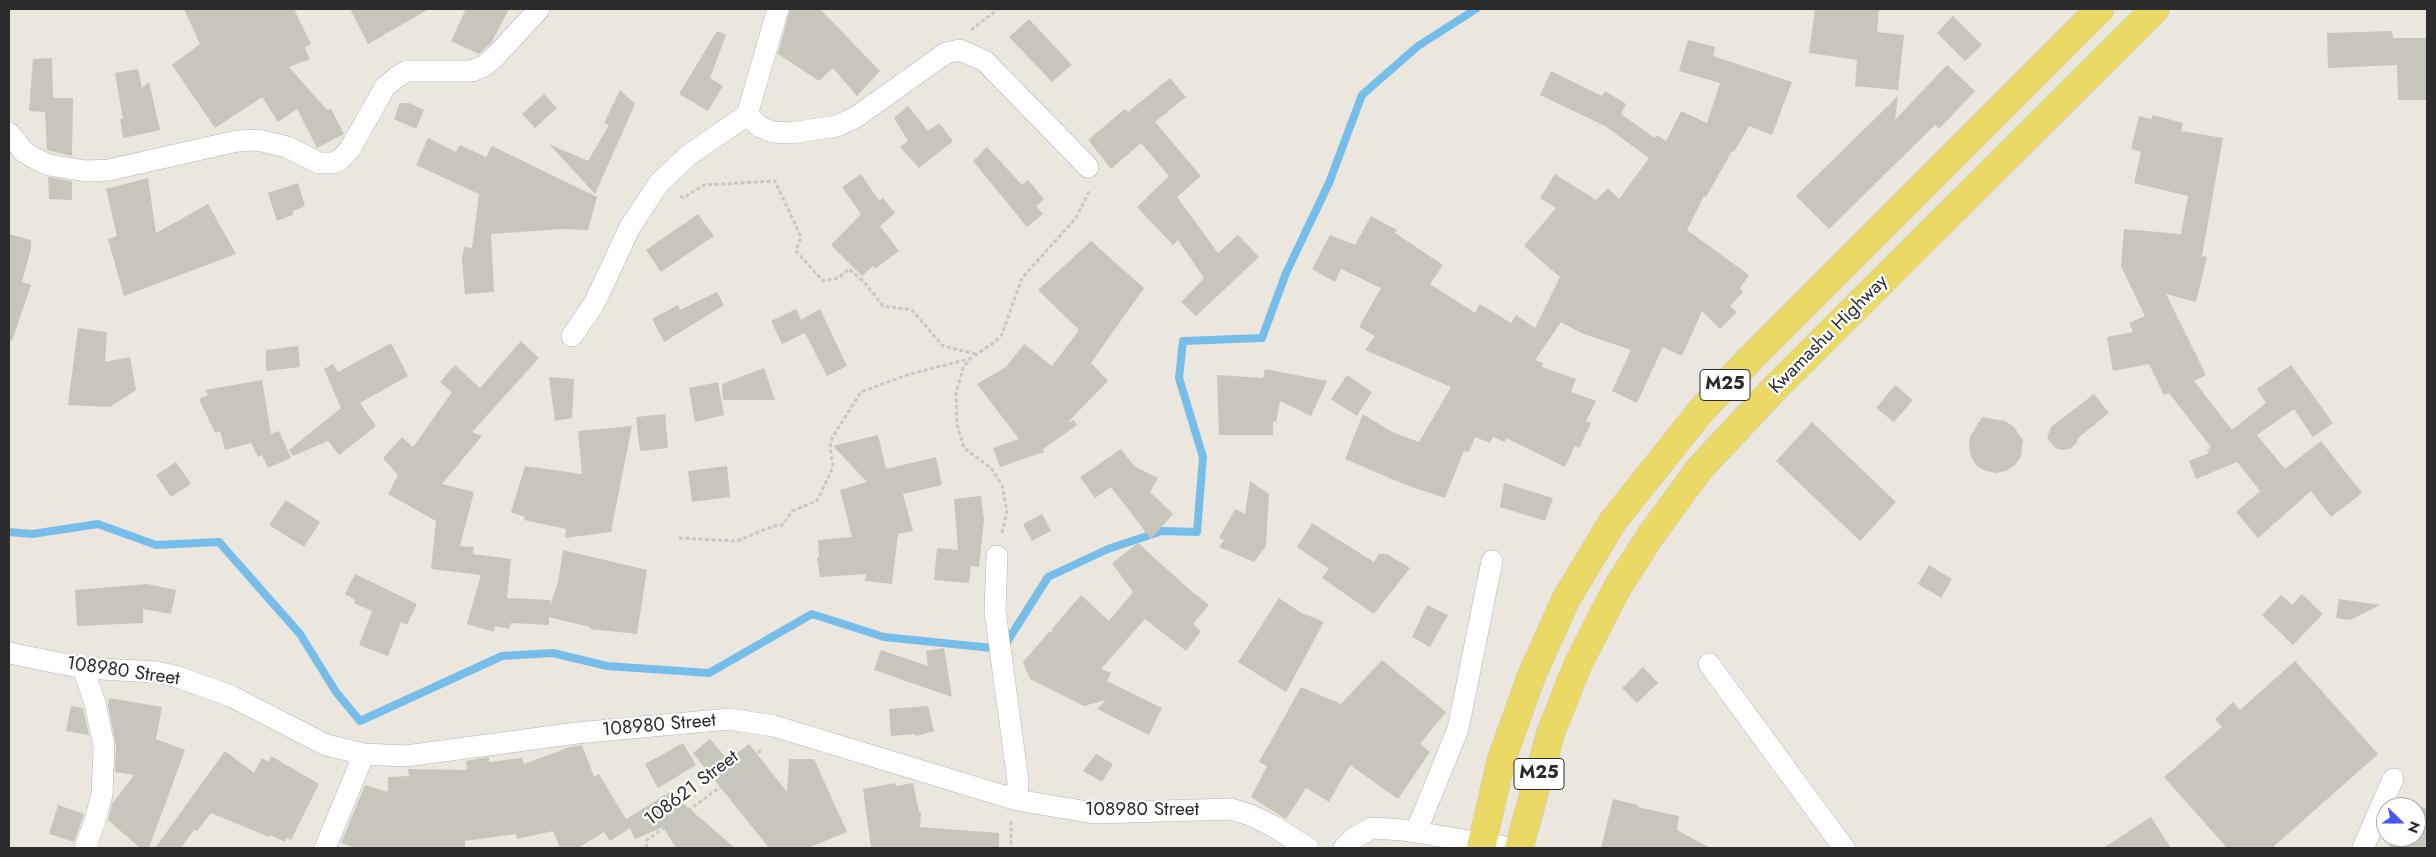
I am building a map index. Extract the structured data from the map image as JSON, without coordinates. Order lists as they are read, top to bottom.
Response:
{
  "streets": {
    "main road": ["Kwamashu Highway", "M25"],
    "street": ["108980 Street"],
    "path": ["108621 Street"]
  },
  "crossings": [
    ["108980 Street", "108621 Street"]
  ],
  "north": "right"
}
